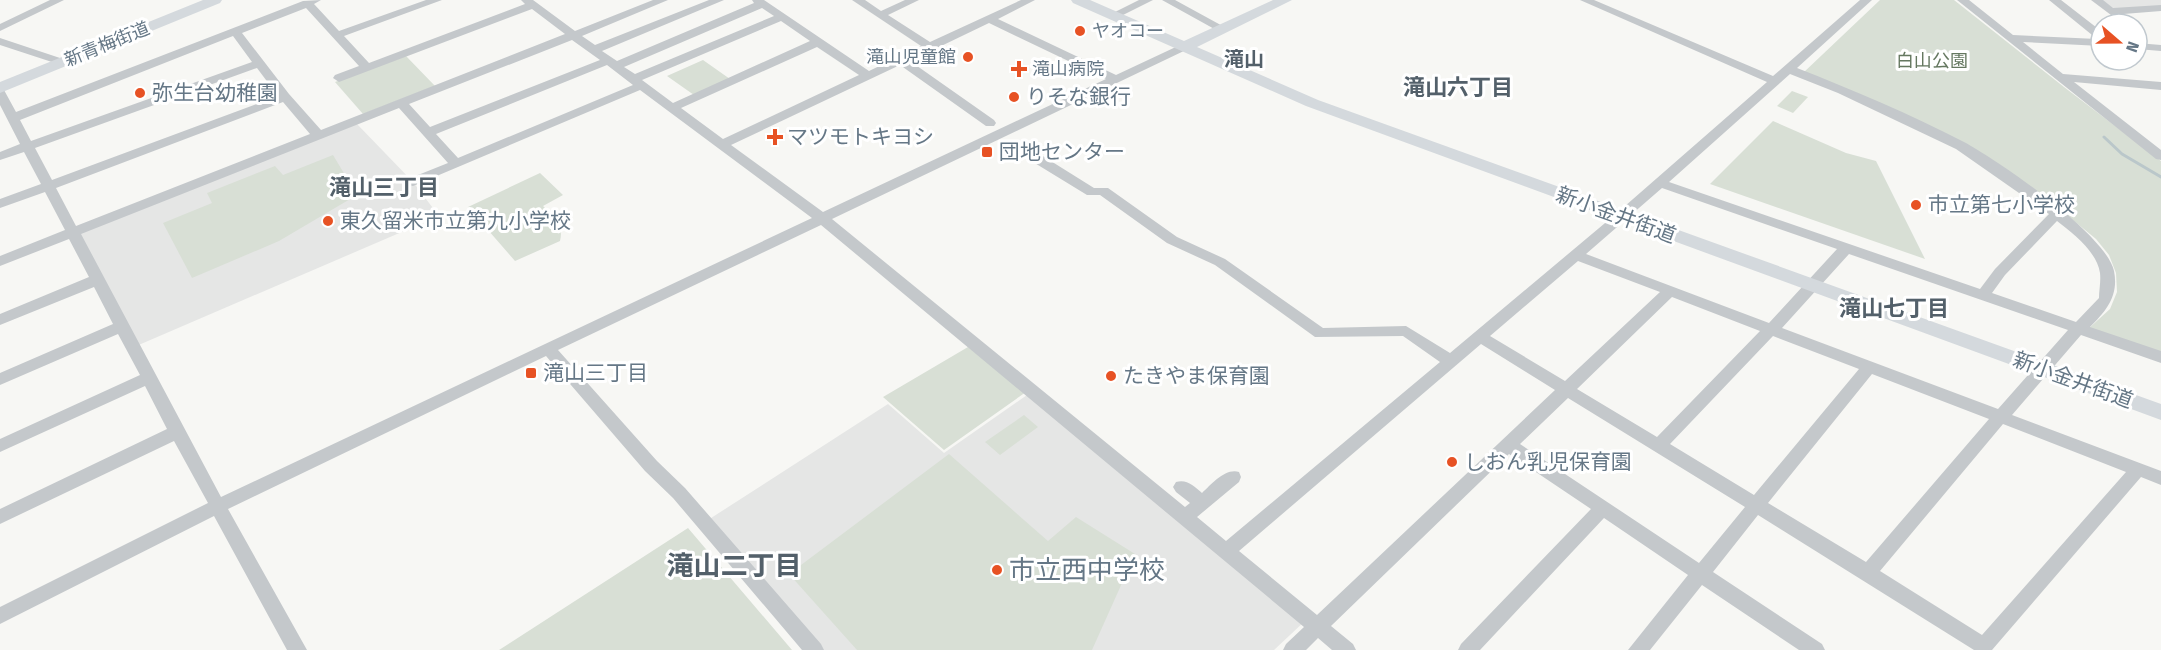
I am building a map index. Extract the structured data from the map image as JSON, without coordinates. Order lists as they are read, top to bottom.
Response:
{
  "streets": {
    "main road": ["新青梅街道", "新小金井街道"]
  },
  "districts": [
    "滝山",
    "滝山六丁目",
    "滝山三丁目",
    "滝山七丁目",
    "滝山二丁目"
  ],
  "parks": ["白山公園"],
  "places": {
    "other": [
      "ヤオコー",
      "滝山児童館",
      "弥生台幼稚園",
      "りそな銀行",
      "市立第七小学校",
      "東久留米市立第九小学校",
      "たきやま保育園",
      "しおん乳児保育園",
      "市立西中学校"
    ],
    "health": ["滝山病院", "マツモトキヨシ"],
    "transit": ["団地センター", "滝山三丁目"]
  },
  "north": "right"
}
